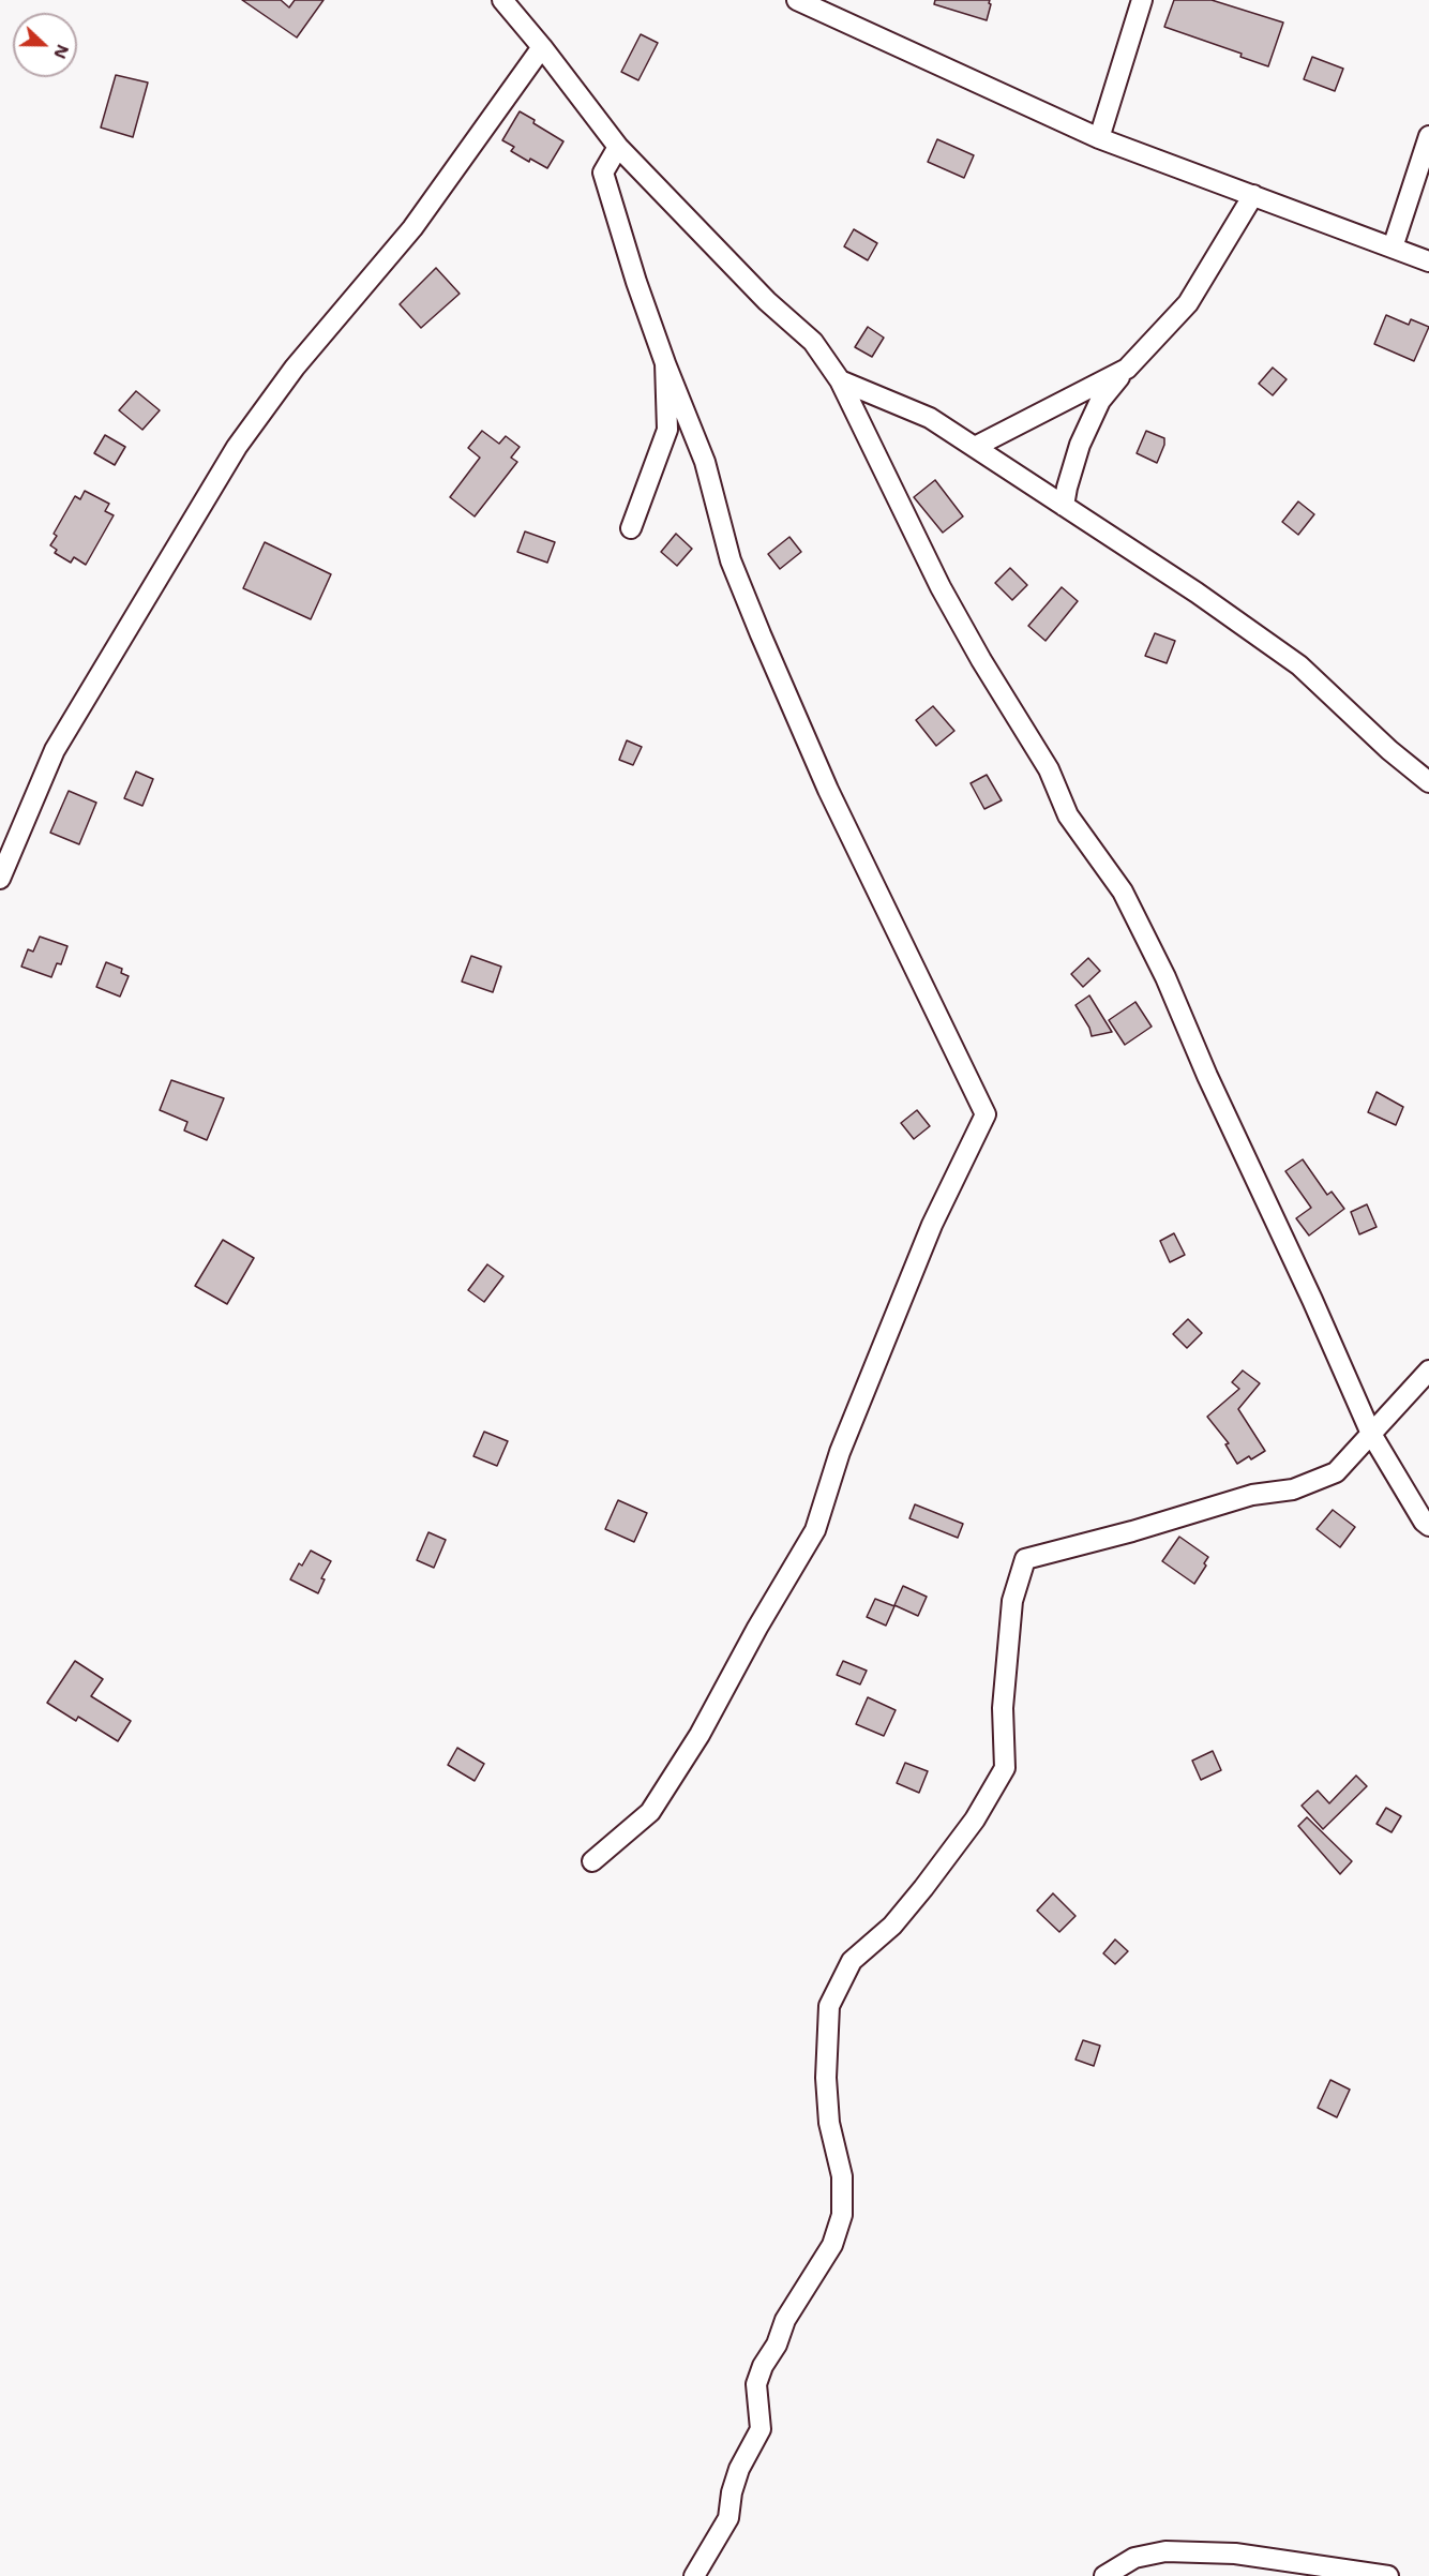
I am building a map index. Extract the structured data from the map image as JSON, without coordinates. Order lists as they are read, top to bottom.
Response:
{
  "north": "right"
}
